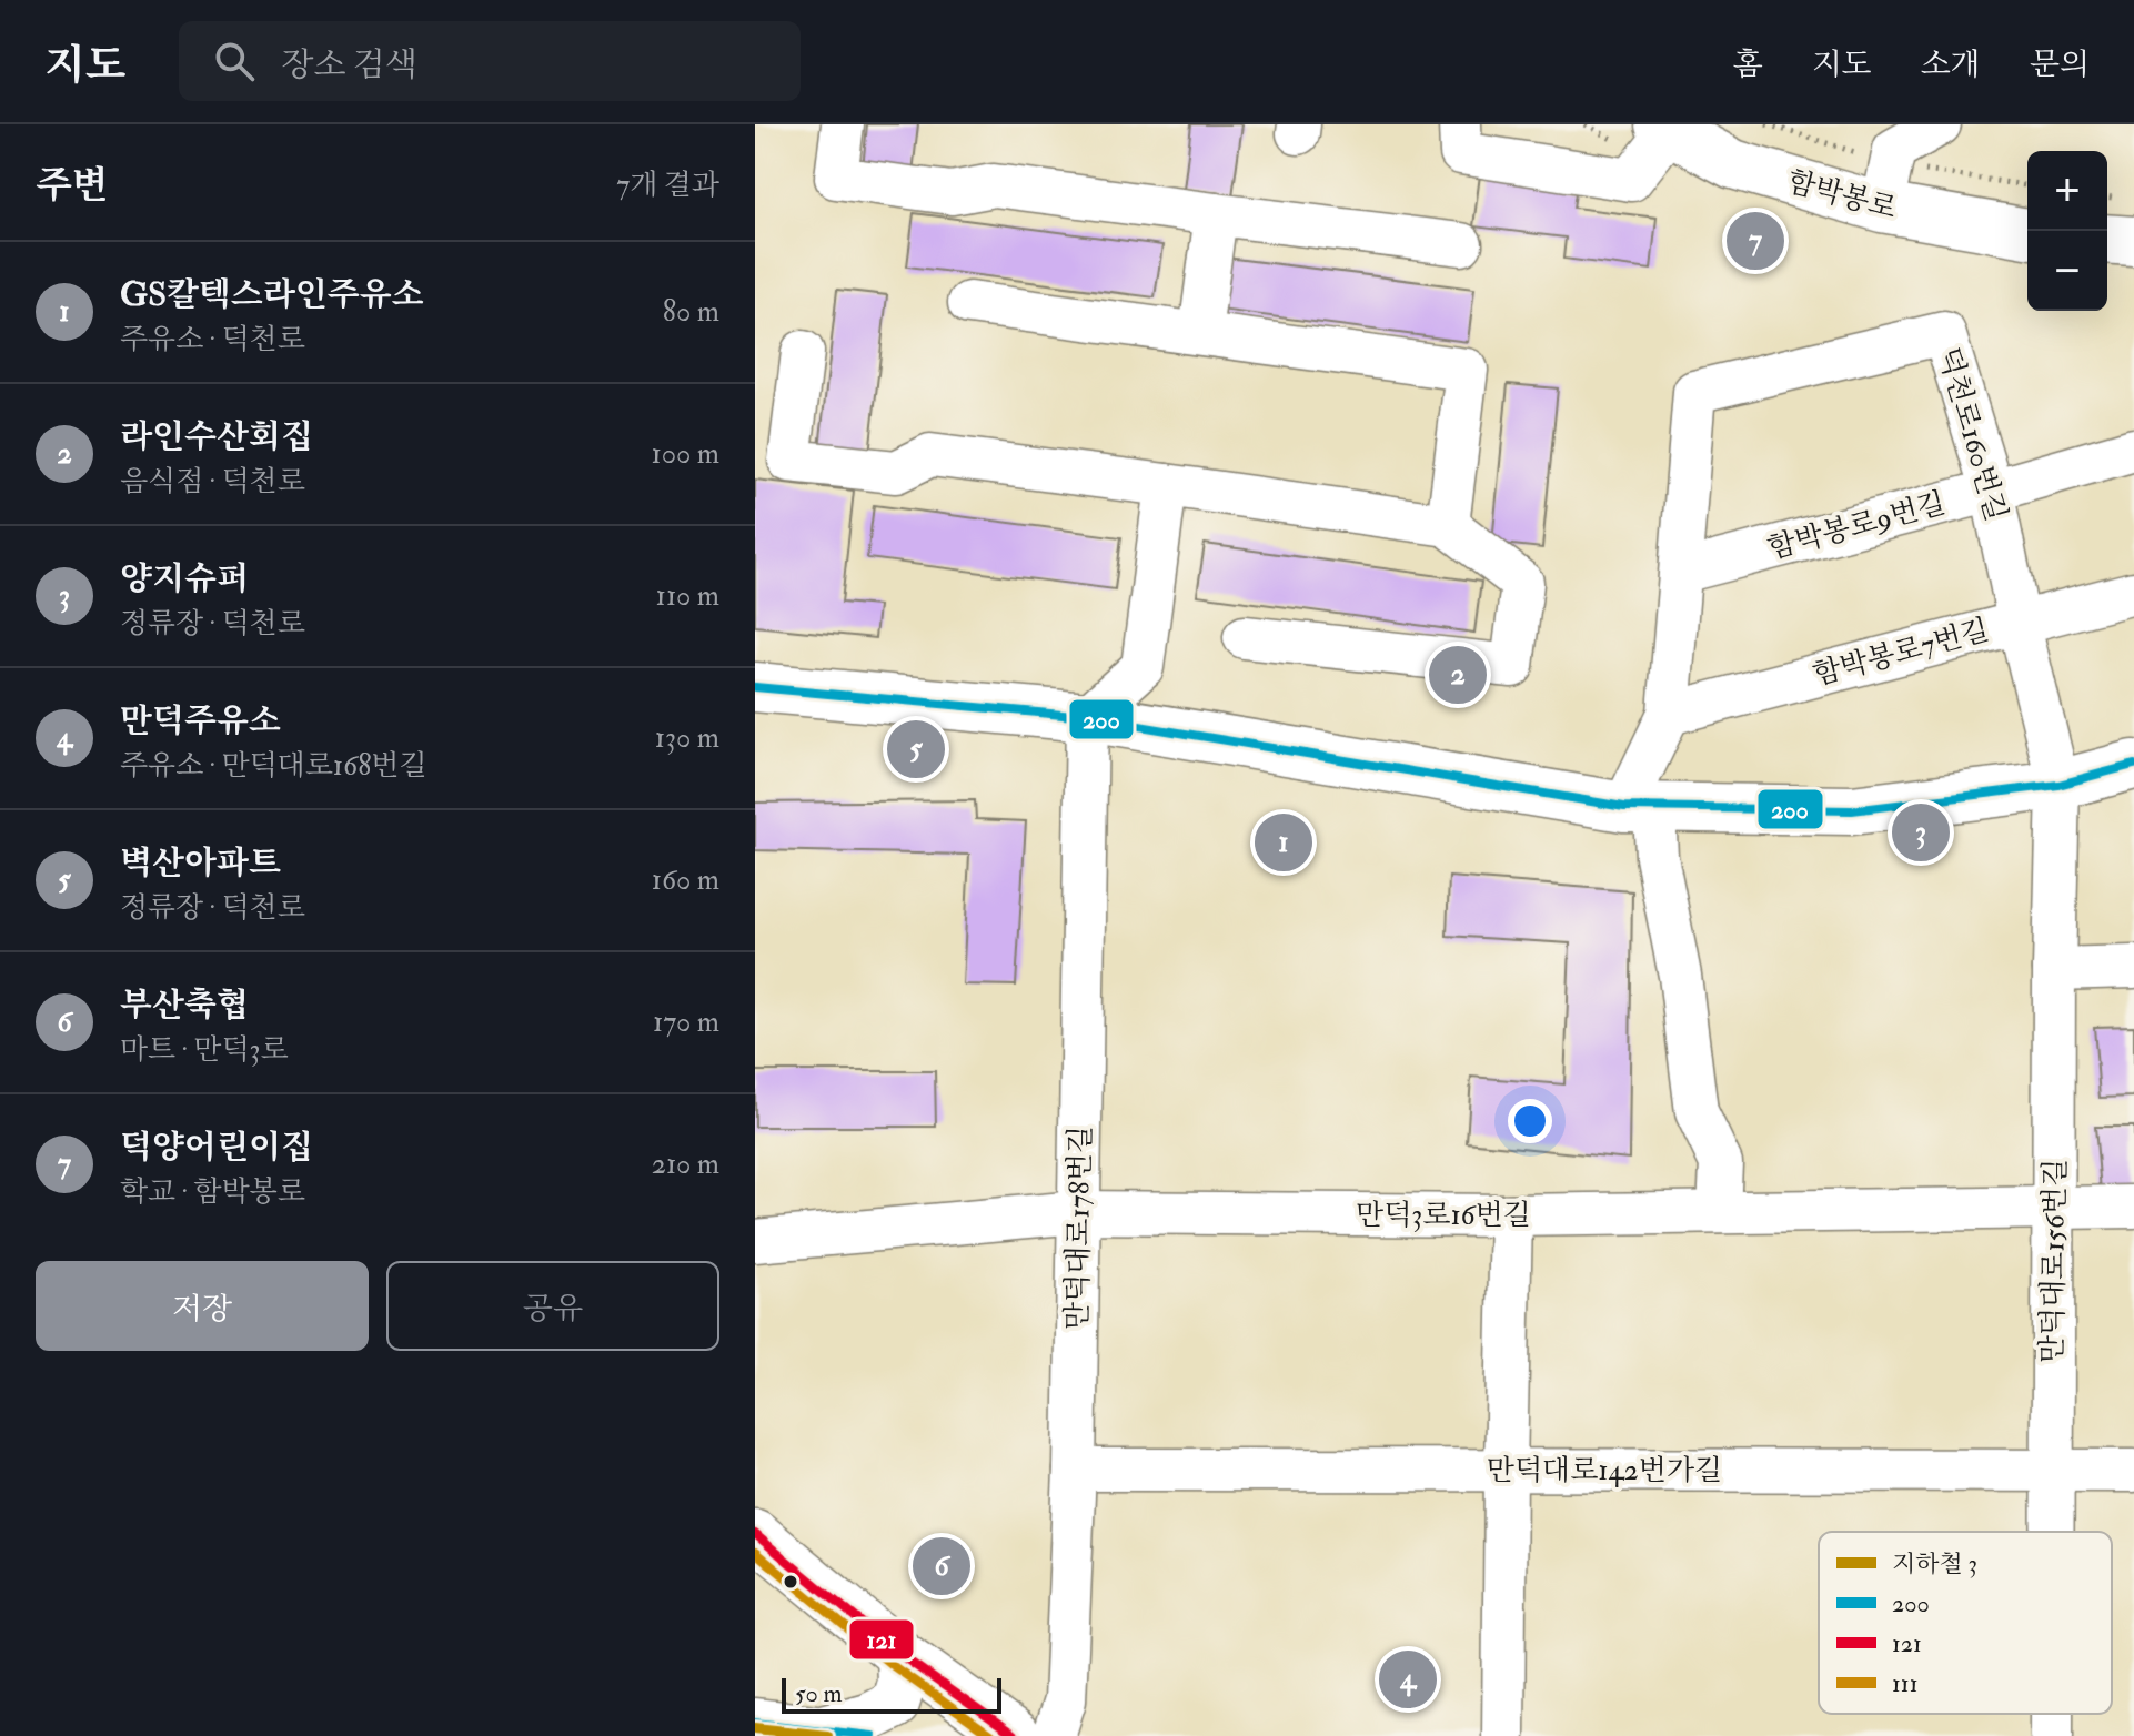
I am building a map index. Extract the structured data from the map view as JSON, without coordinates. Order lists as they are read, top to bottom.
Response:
{
  "streets": {
    "main road": ["함박봉로"],
    "street": [
      "덕천로160번길",
      "함박봉로9번길",
      "함박봉로7번길",
      "만덕3로16번길",
      "만덕대로178번길",
      "만덕대로156번길",
      "만덕대로142번가길"
    ]
  },
  "crossings": [
    ["덕천로160번길", "함박봉로9번길"],
    ["덕천로160번길", "함박봉로7번길"],
    ["덕천로160번길", "만덕대로156번길"],
    ["만덕3로16번길", "만덕대로178번길"],
    ["만덕3로16번길", "만덕대로156번길"],
    ["만덕대로178번길", "만덕대로142번가길"],
    ["만덕대로156번길", "만덕대로142번가길"]
  ],
  "lines": [
    "transit line 200",
    "transit line 121",
    "transit line 111",
    "metro line 3"
  ],
  "legend": [
    "지하철 3",
    "200",
    "121",
    "111"
  ],
  "scale_bar": "50 m",
  "page": {
    "header": "지도",
    "search": "장소 검색",
    "nav": [
      "홈",
      "지도",
      "소개",
      "문의"
    ],
    "heading": ["주변", "7개 결과"],
    "map_buttons": ["+", "−"],
    "pins": [
      "7",
      "2",
      "5",
      "3",
      "1",
      "6",
      "4"
    ],
    "list": [
      {
        "mark": "1",
        "name": "GS칼텍스라인주유소",
        "note": "주유소 · 덕천로",
        "value": "80 m"
      },
      {
        "mark": "2",
        "name": "라인수산회집",
        "note": "음식점 · 덕천로",
        "value": "100 m"
      },
      {
        "mark": "3",
        "name": "양지슈퍼",
        "note": "정류장 · 덕천로",
        "value": "110 m"
      },
      {
        "mark": "4",
        "name": "만덕주유소",
        "note": "주유소 · 만덕대로168번길",
        "value": "130 m"
      },
      {
        "mark": "5",
        "name": "벽산아파트",
        "note": "정류장 · 덕천로",
        "value": "160 m"
      },
      {
        "mark": "6",
        "name": "부산축협",
        "note": "마트 · 만덕3로",
        "value": "170 m"
      },
      {
        "mark": "7",
        "name": "덕양어린이집",
        "note": "학교 · 함박봉로",
        "value": "210 m"
      }
    ],
    "buttons": ["저장", "공유"],
    "scale": "50 m"
  }
}
